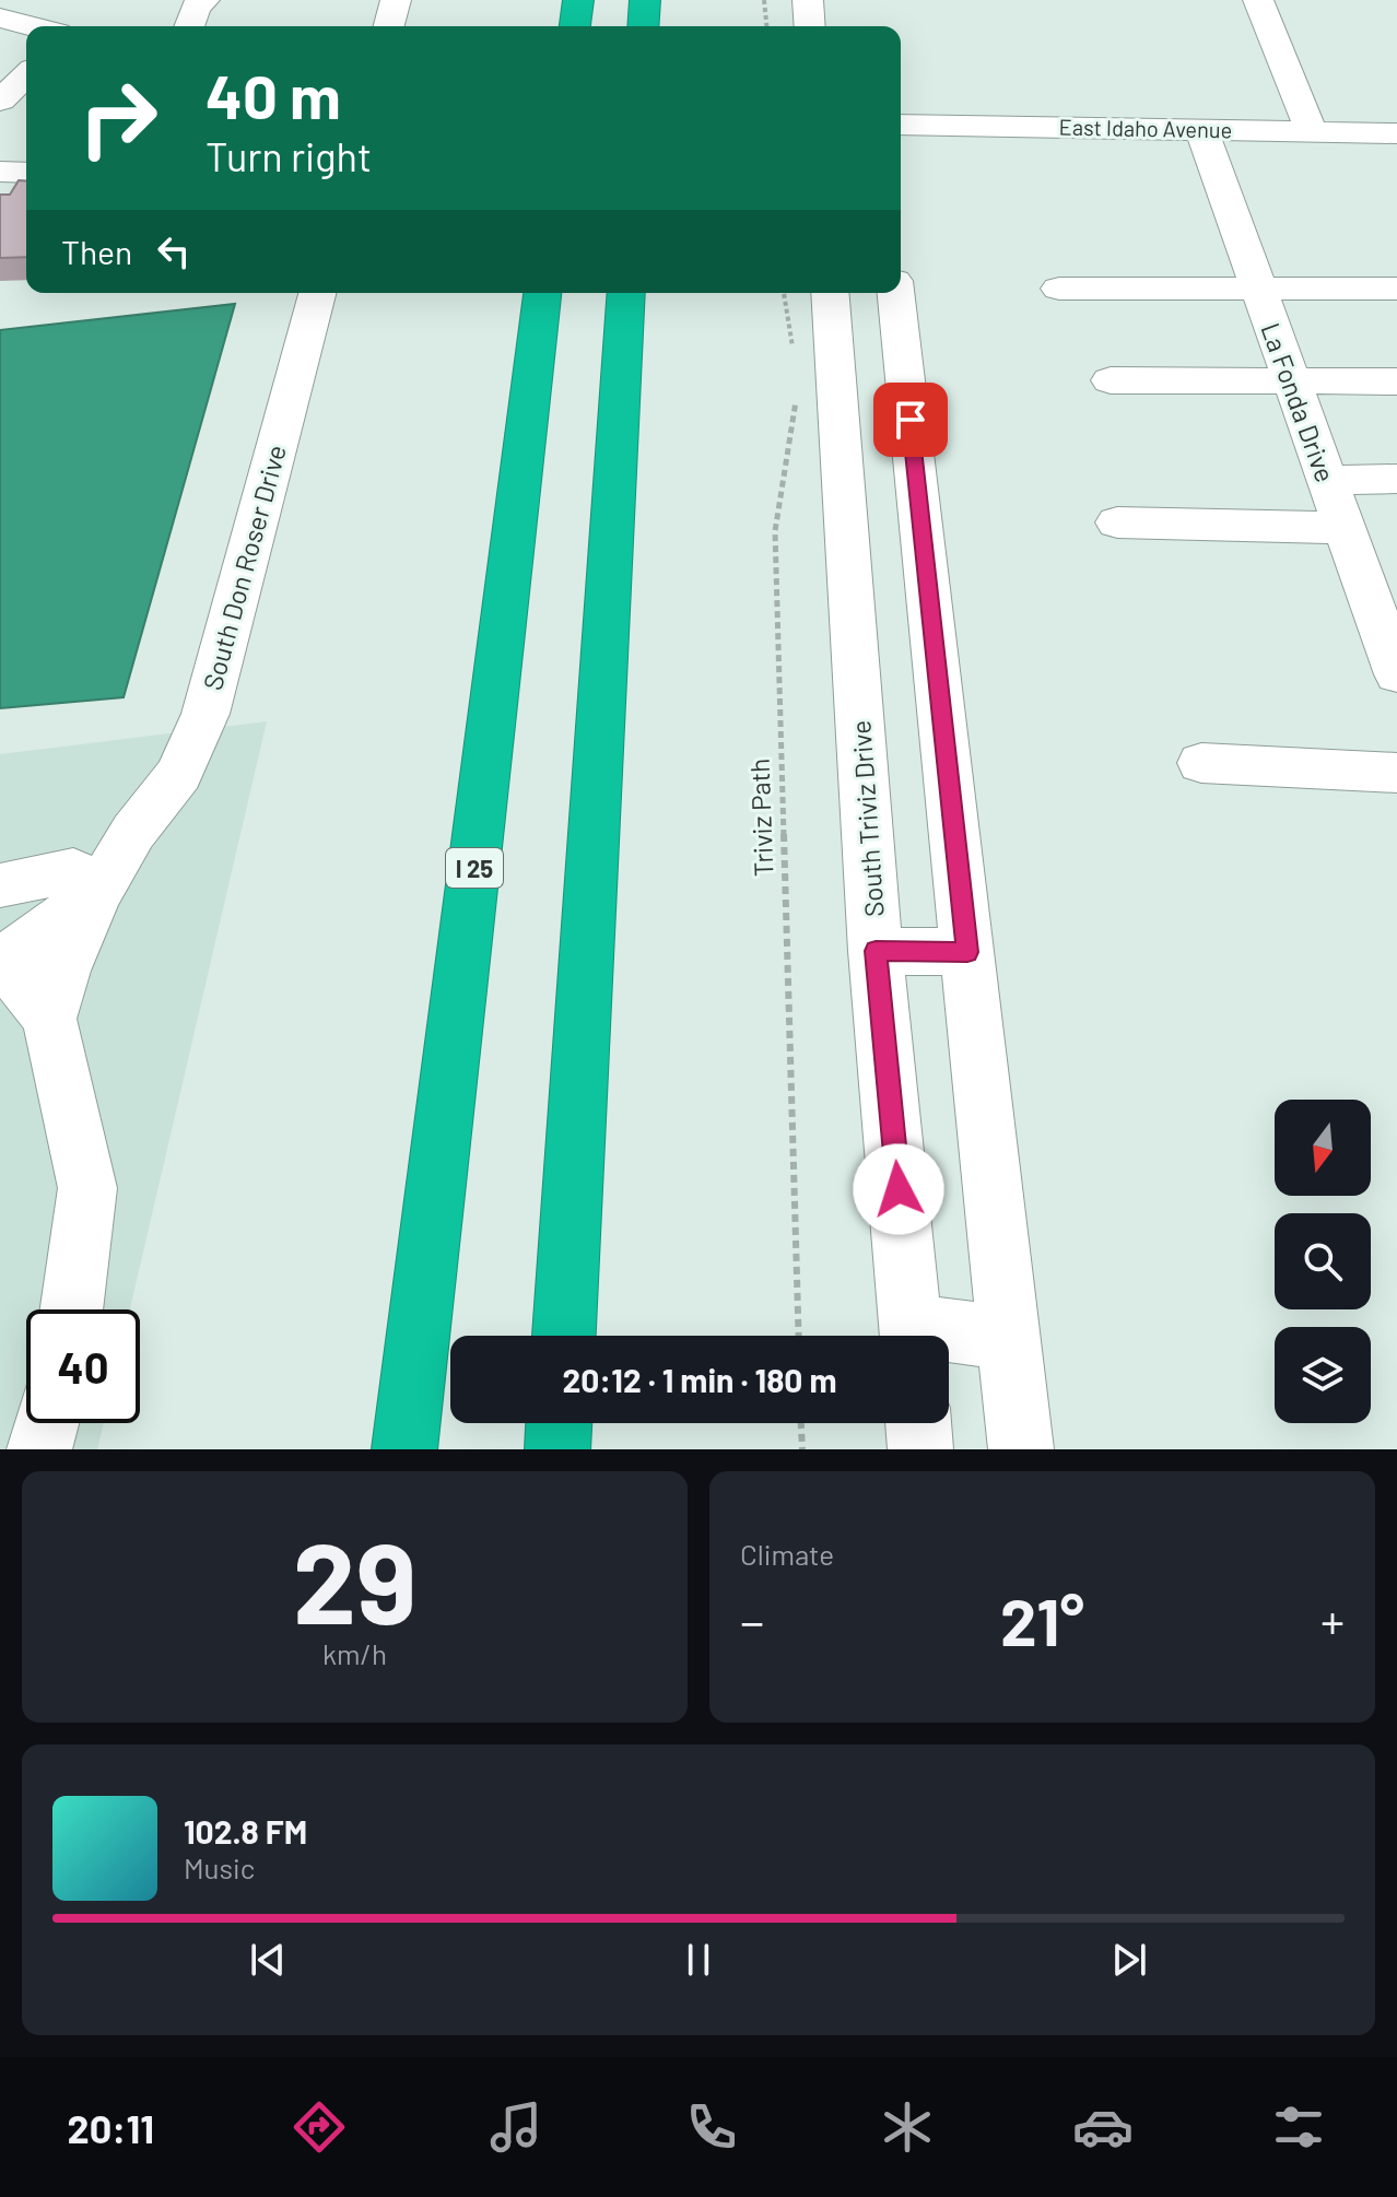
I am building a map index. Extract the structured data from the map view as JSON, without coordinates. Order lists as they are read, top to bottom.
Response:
{
  "streets": {
    "highway": ["I 25"],
    "street": [
      "East Idaho Avenue",
      "La Fonda Drive",
      "South Don Roser Drive",
      "South Triviz Drive"
    ],
    "path": ["Triviz Path"]
  },
  "crossings": [
    ["East Idaho Avenue", "La Fonda Drive"]
  ],
  "north": "bottom",
  "page": {
    "turn": ["40 m", "Turn right"],
    "then": "Then",
    "limit": "40",
    "trip": "20:12 · 1 min · 180 m",
    "tile": [
      ["29", "km/h"],
      "Climate"
    ],
    "heat": ["−", "21°", "+"],
    "song": ["102.8 FM", "Music"],
    "tabs": "20:11"
  }
}
